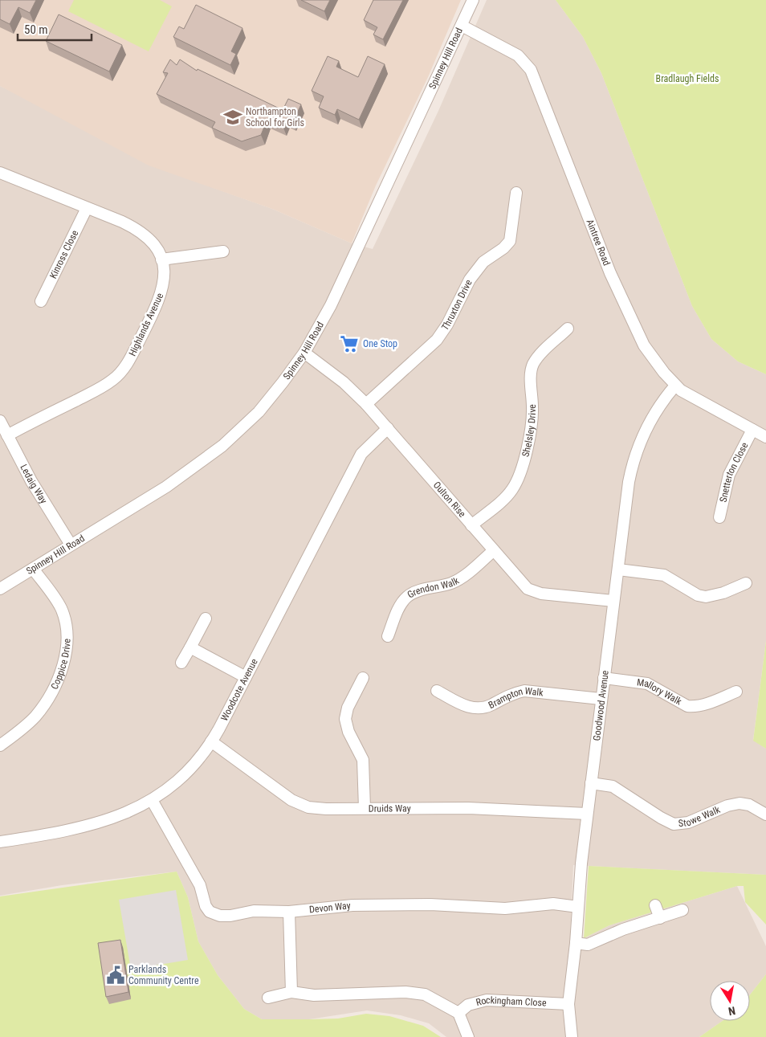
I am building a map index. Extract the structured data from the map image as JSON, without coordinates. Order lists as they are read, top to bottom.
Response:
{
  "streets": {
    "street": [
      "Spinney Hill Road",
      "Aintree Road",
      "Kinross Close",
      "Thruxton Drive",
      "Highlands Avenue",
      "Shelsley Drive",
      "Snetterton Close",
      "Ledaig Way",
      "Oulton Rise",
      "Grendon Walk",
      "Coppice Drive",
      "Woodcote Avenue",
      "Mallory Walk",
      "Brampton Walk",
      "Goodwood Avenue",
      "Druids Way",
      "Stowe Walk",
      "Devon Way",
      "Rockingham Close"
    ]
  },
  "crossings": [
    ["Spinney Hill Road", "Aintree Road"],
    ["Spinney Hill Road", "Ledaig Way"],
    ["Spinney Hill Road", "Oulton Rise"],
    ["Spinney Hill Road", "Coppice Drive"],
    ["Aintree Road", "Snetterton Close"],
    ["Aintree Road", "Goodwood Avenue"],
    ["Kinross Close", "Highlands Avenue"],
    ["Thruxton Drive", "Oulton Rise"],
    ["Highlands Avenue", "Ledaig Way"],
    ["Shelsley Drive", "Oulton Rise"],
    ["Oulton Rise", "Grendon Walk"],
    ["Oulton Rise", "Woodcote Avenue"],
    ["Oulton Rise", "Goodwood Avenue"],
    ["Woodcote Avenue", "Druids Way"],
    ["Woodcote Avenue", "Devon Way"],
    ["Mallory Walk", "Goodwood Avenue"],
    ["Brampton Walk", "Goodwood Avenue"],
    ["Goodwood Avenue", "Druids Way"],
    ["Goodwood Avenue", "Stowe Walk"],
    ["Goodwood Avenue", "Devon Way"],
    ["Goodwood Avenue", "Rockingham Close"]
  ],
  "parks": ["Bradlaugh Fields"],
  "places": {
    "school or university": ["Northampton School for Girls"],
    "supermarket": ["One Stop"],
    "public building": ["Parklands Community Centre"]
  },
  "scale_bar": "50 m",
  "north": "bottom"
}
